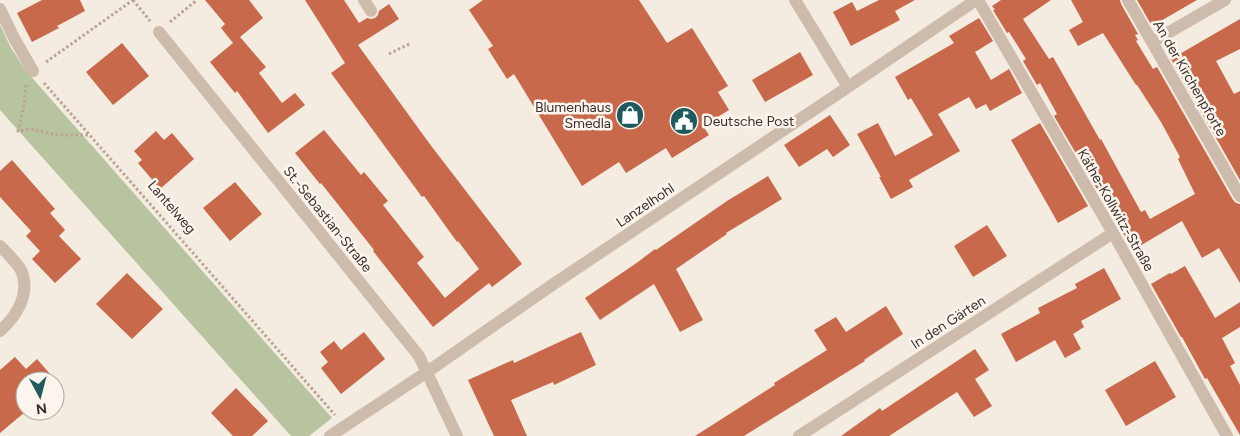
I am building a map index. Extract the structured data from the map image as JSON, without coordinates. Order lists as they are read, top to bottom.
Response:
{
  "streets": {
    "street": [
      "An der Kirchenpforte",
      "Lanzelhohl",
      "Käthe-Kollwitz-Straße",
      "St.-Sebastian-Straße",
      "In den Gärten"
    ],
    "path": ["Lantelweg"]
  },
  "crossings": [
    ["Lanzelhohl", "Käthe-Kollwitz-Straße"],
    ["Lanzelhohl", "St.-Sebastian-Straße"],
    ["Käthe-Kollwitz-Straße", "In den Gärten"]
  ],
  "places": {
    "shop": ["Blumenhaus Smedla"],
    "public building": ["Deutsche Post"]
  },
  "north": "bottom"
}
